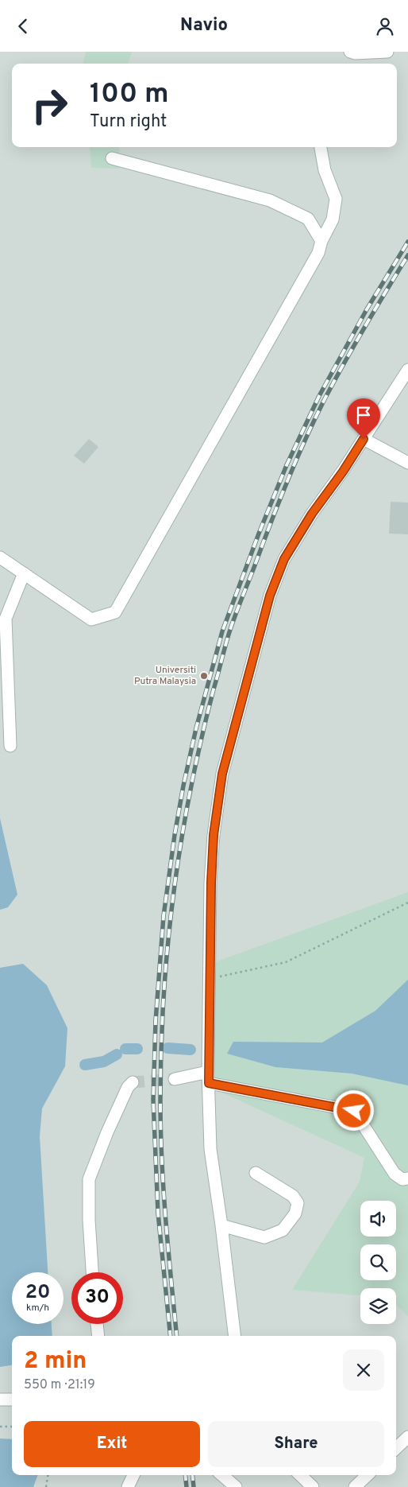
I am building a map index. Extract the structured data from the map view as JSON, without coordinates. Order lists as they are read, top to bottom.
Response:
{
  "places": ["Universiti Putra Malaysia"],
  "page": {
    "header": "Navio",
    "turn": ["100 m", "Turn right"],
    "speed": "20 km/h",
    "limit": "30",
    "heading": ["2 min", "550 m · 21:19"],
    "buttons": ["Exit", "Share"]
  }
}
